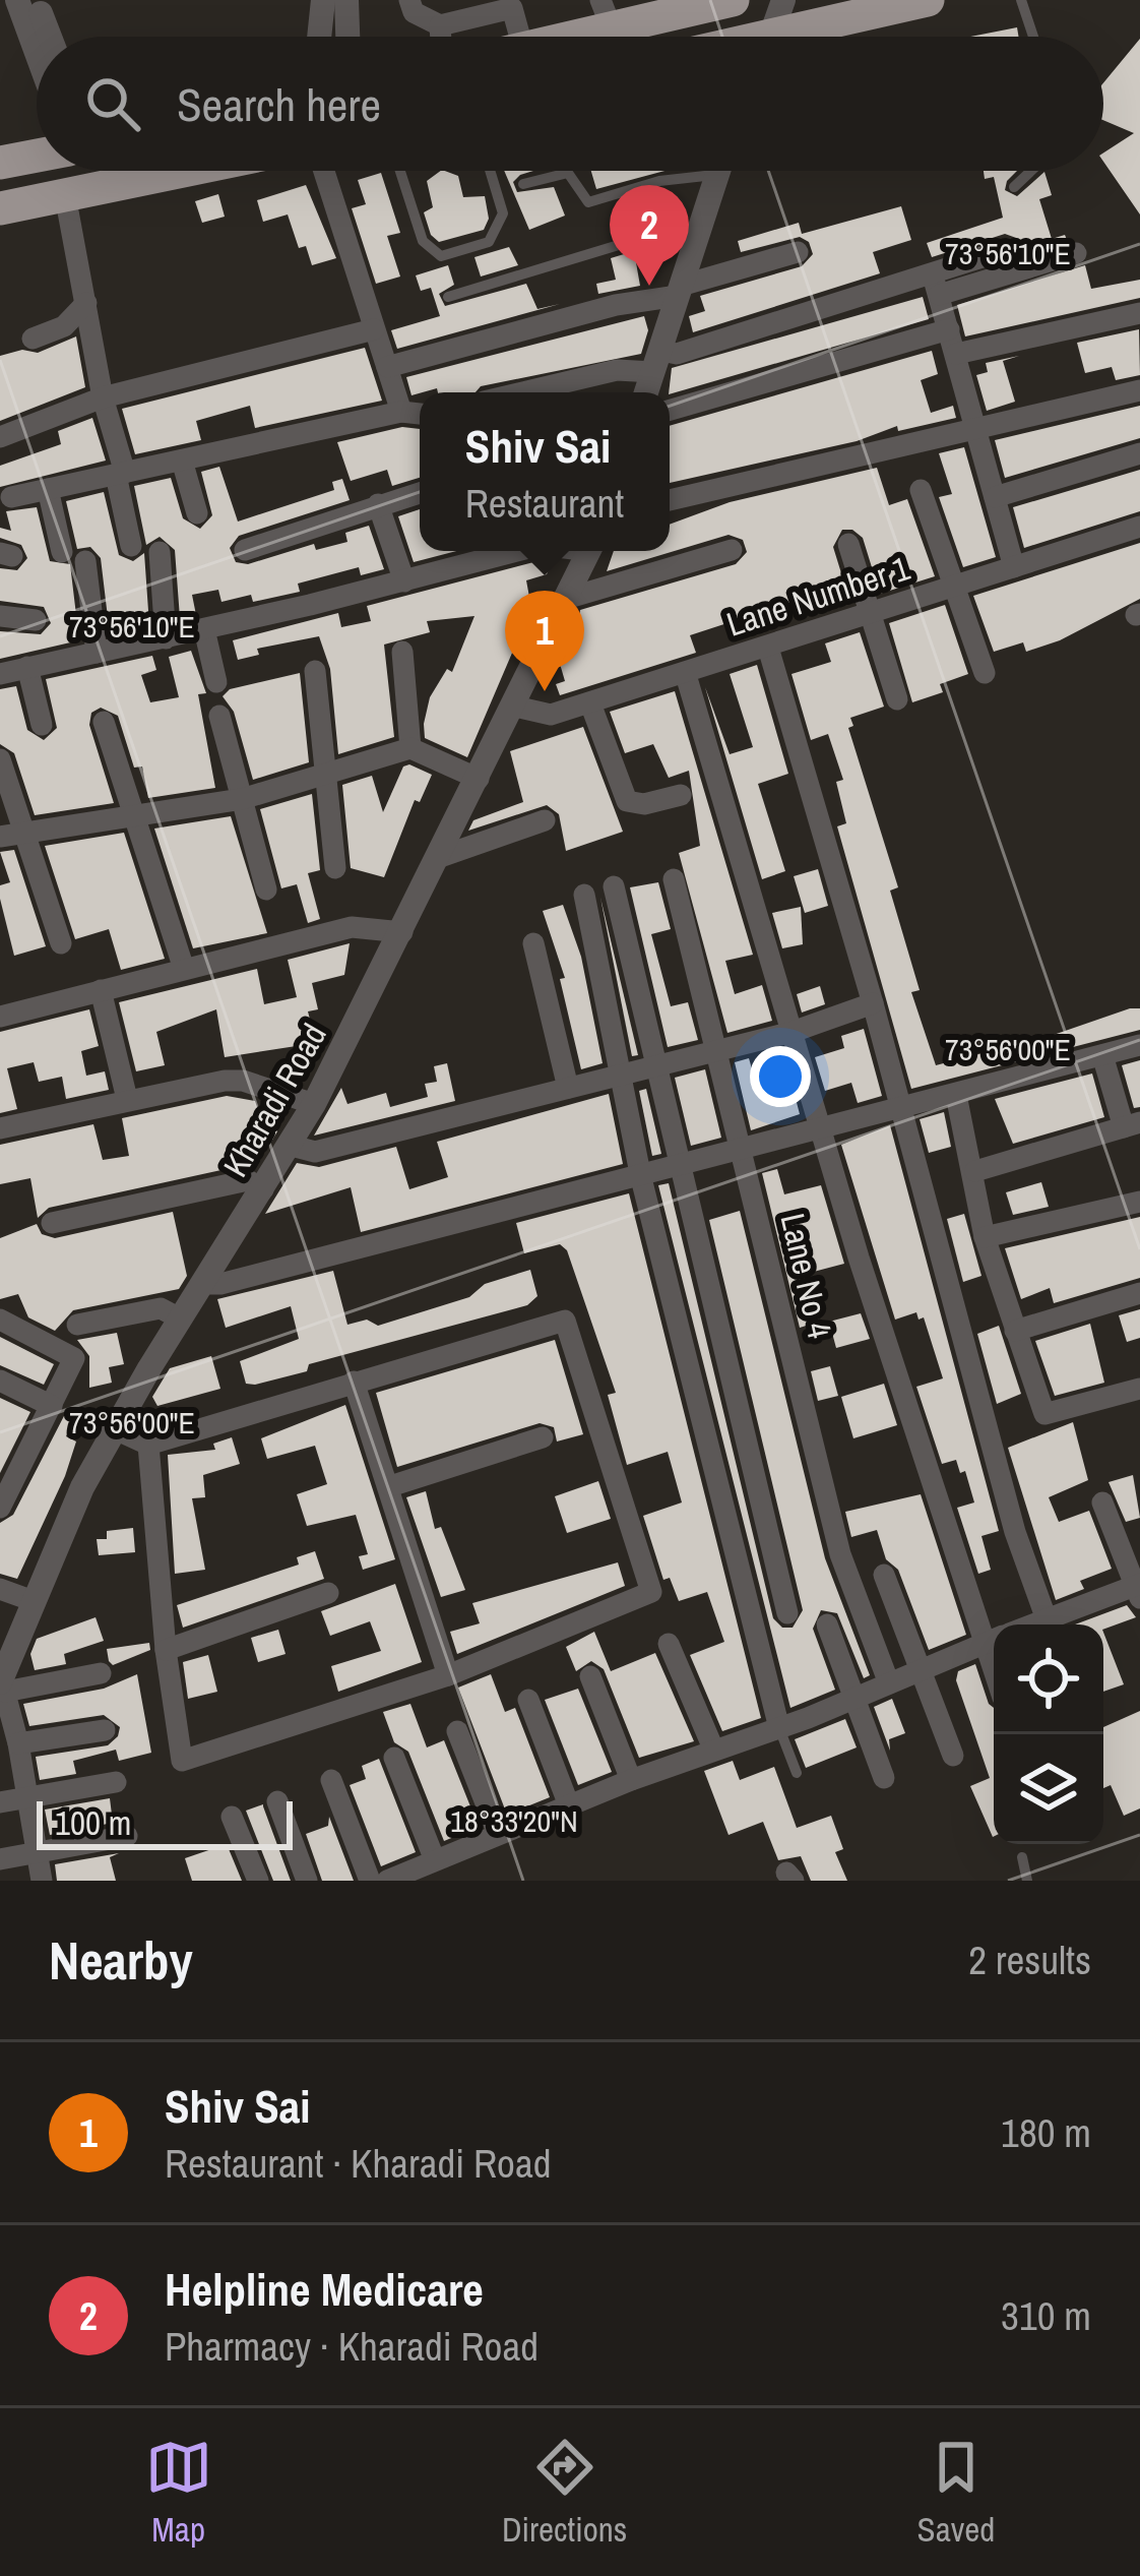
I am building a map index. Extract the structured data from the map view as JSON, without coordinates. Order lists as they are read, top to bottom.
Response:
{
  "streets": {
    "street": ["Lane Number 1", "Kharadi Road", "Lane No 4"]
  },
  "crossings": [
    ["Lane Number 1", "Kharadi Road"]
  ],
  "scale_bar": "100 m",
  "page": {
    "search": "Search here",
    "pins": ["2", "1"],
    "popup": ["Shiv Sai", "Restaurant"],
    "scale": "100 m",
    "heading": ["Nearby", "2 results"],
    "list": [
      {
        "mark": "1",
        "name": "Shiv Sai",
        "note": "Restaurant · Kharadi Road",
        "value": "180 m"
      },
      {
        "mark": "2",
        "name": "Helpline Medicare",
        "note": "Pharmacy · Kharadi Road",
        "value": "310 m"
      }
    ],
    "nav": ["Map", "Directions", "Saved"]
  },
  "coordinates": ["73°56'10\"E", "73°56'00\"E", "18°33'20\"N"]
}
